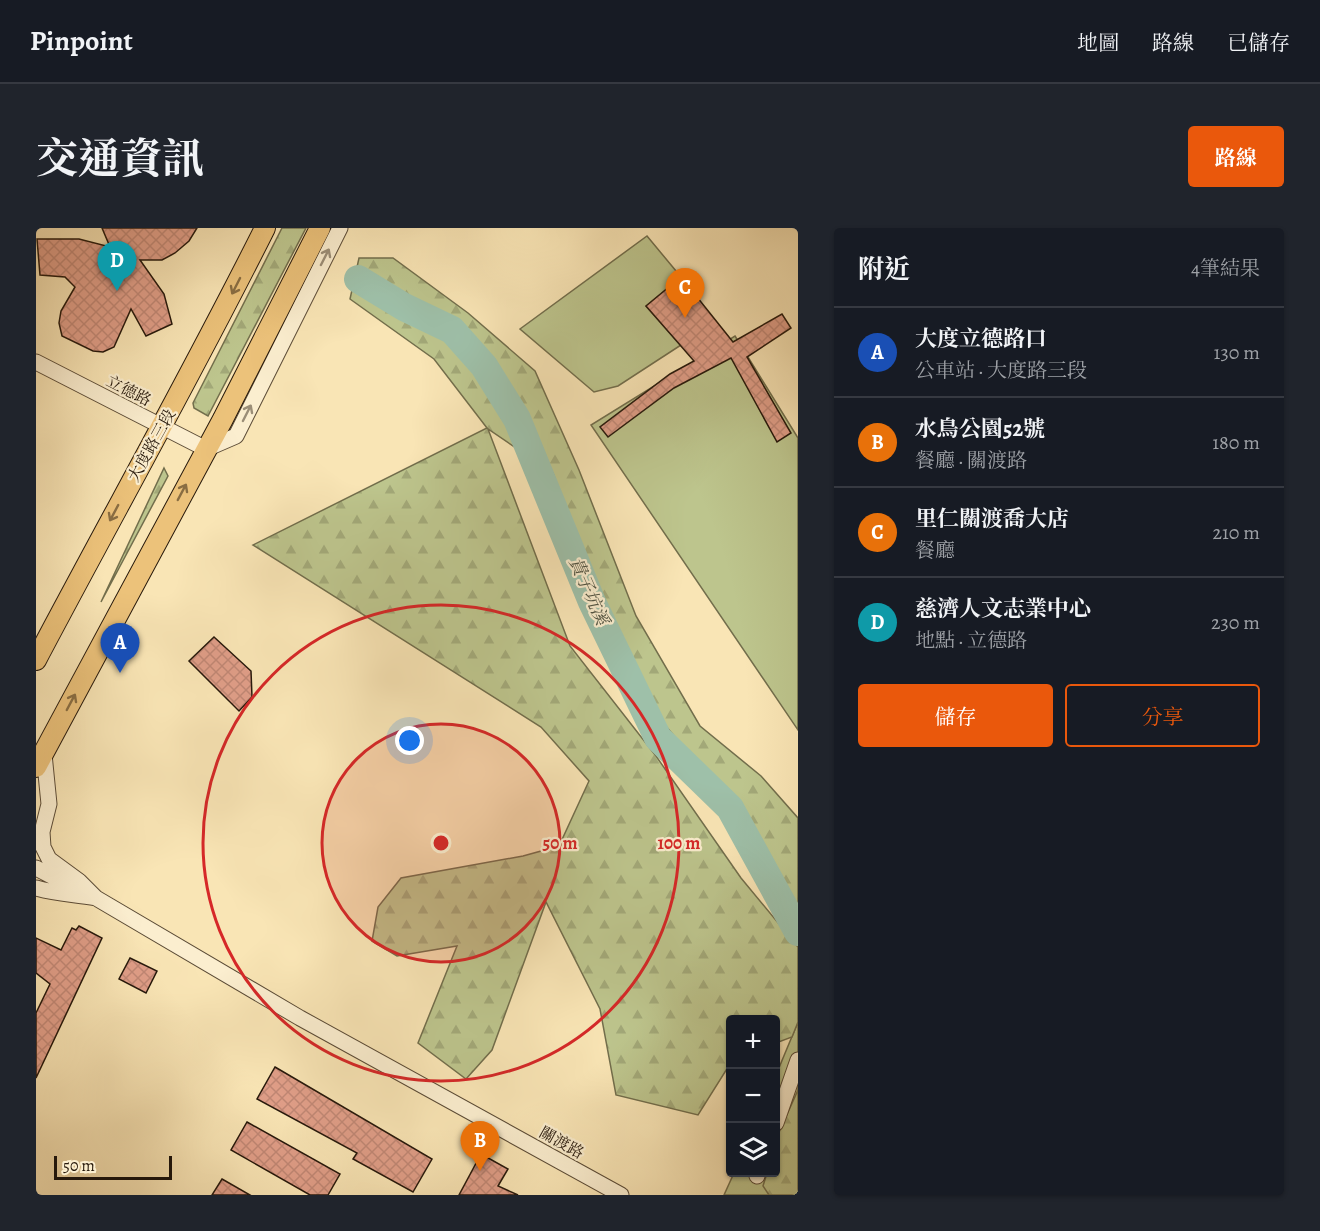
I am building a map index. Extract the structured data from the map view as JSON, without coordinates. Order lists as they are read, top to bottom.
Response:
{
  "streets": {
    "main road": ["大度路三段"],
    "street": ["立德路", "關渡路"]
  },
  "crossings": [
    ["立德路", "大度路三段"]
  ],
  "water": ["貴子坑溪"],
  "scale_bar": "50 m",
  "page": {
    "header": "Pinpoint",
    "nav": ["地圖", "路線", "已儲存"],
    "title": "交通資訊",
    "buttons": [
      "路線",
      ["儲存", "分享"]
    ],
    "heading": ["附近", "4筆結果"],
    "pins": [
      "D",
      "C",
      "A",
      "B"
    ],
    "list": [
      {
        "mark": "A",
        "name": "大度立德路口",
        "note": "公車站 · 大度路三段",
        "value": "130 m"
      },
      {
        "mark": "B",
        "name": "水鳥公園52號",
        "note": "餐廳 · 關渡路",
        "value": "180 m"
      },
      {
        "mark": "C",
        "name": "里仁關渡喬大店",
        "note": "餐廳",
        "value": "210 m"
      },
      {
        "mark": "D",
        "name": "慈濟人文志業中心",
        "note": "地點 · 立德路",
        "value": "230 m"
      }
    ],
    "map_buttons": ["+", "−"],
    "scale": "50 m"
  },
  "rings": ["50 m", "100 m"]
}
